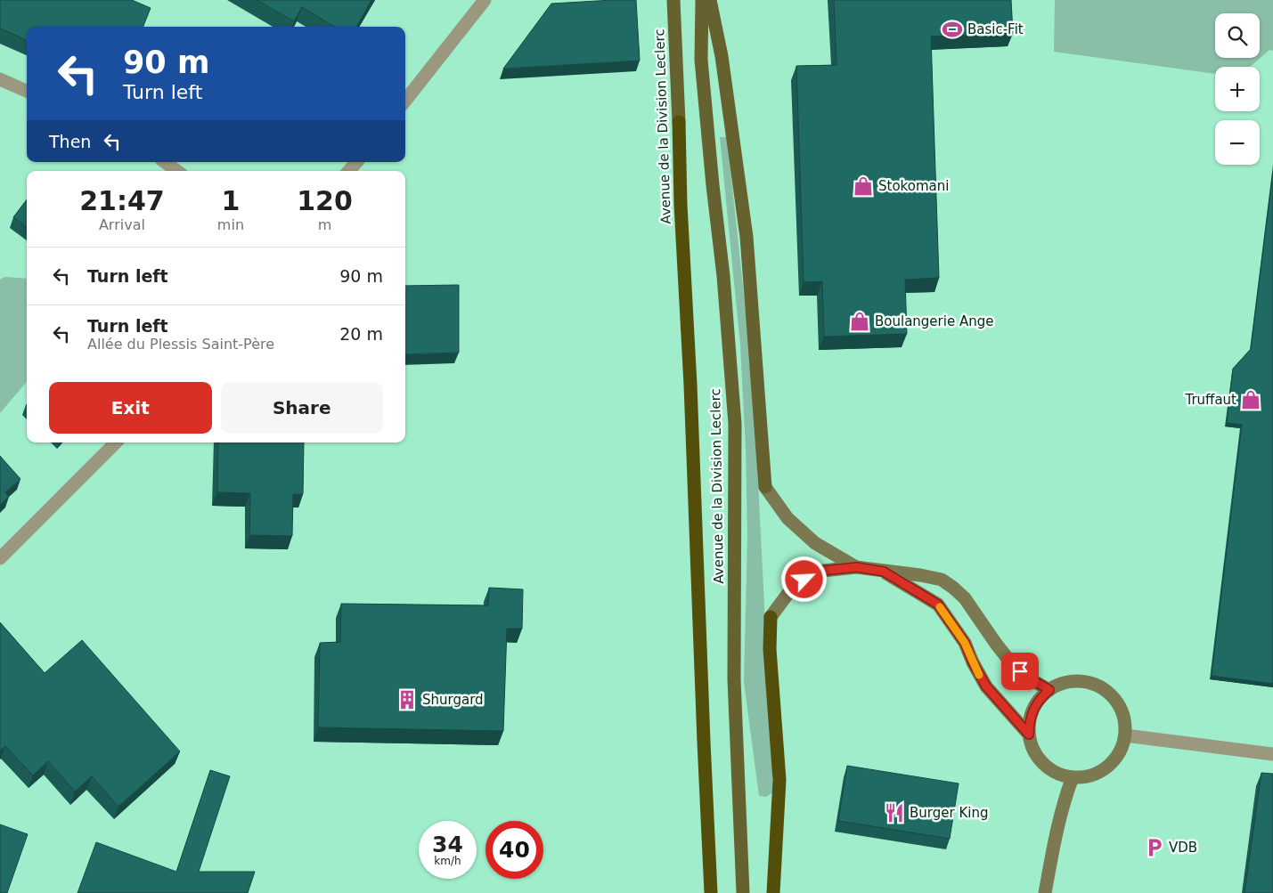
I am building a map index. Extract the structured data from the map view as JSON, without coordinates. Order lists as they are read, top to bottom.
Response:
{
  "streets": {
    "highway": ["Avenue de la Division Leclerc"]
  },
  "places": {
    "sports": ["Basic-Fit"],
    "shop": ["Stokomani", "Boulangerie Ange", "Truffaut"],
    "building": ["Shurgard"],
    "restaurant": ["Burger King"],
    "parking": ["VDB"]
  },
  "page": {
    "map_buttons": ["+", "−"],
    "turn": ["90 m", "Turn left"],
    "then": "Then",
    "eta": [
      "21:47",
      "Arrival",
      "1",
      "min",
      "120",
      "m"
    ],
    "list": [
      {
        "name": "Turn left",
        "value": "90 m"
      },
      {
        "name": "Turn left",
        "note": "Allée du Plessis Saint-Père",
        "value": "20 m"
      }
    ],
    "buttons": ["Exit", "Share"],
    "speed": "34 km/h",
    "limit": "40"
  }
}
